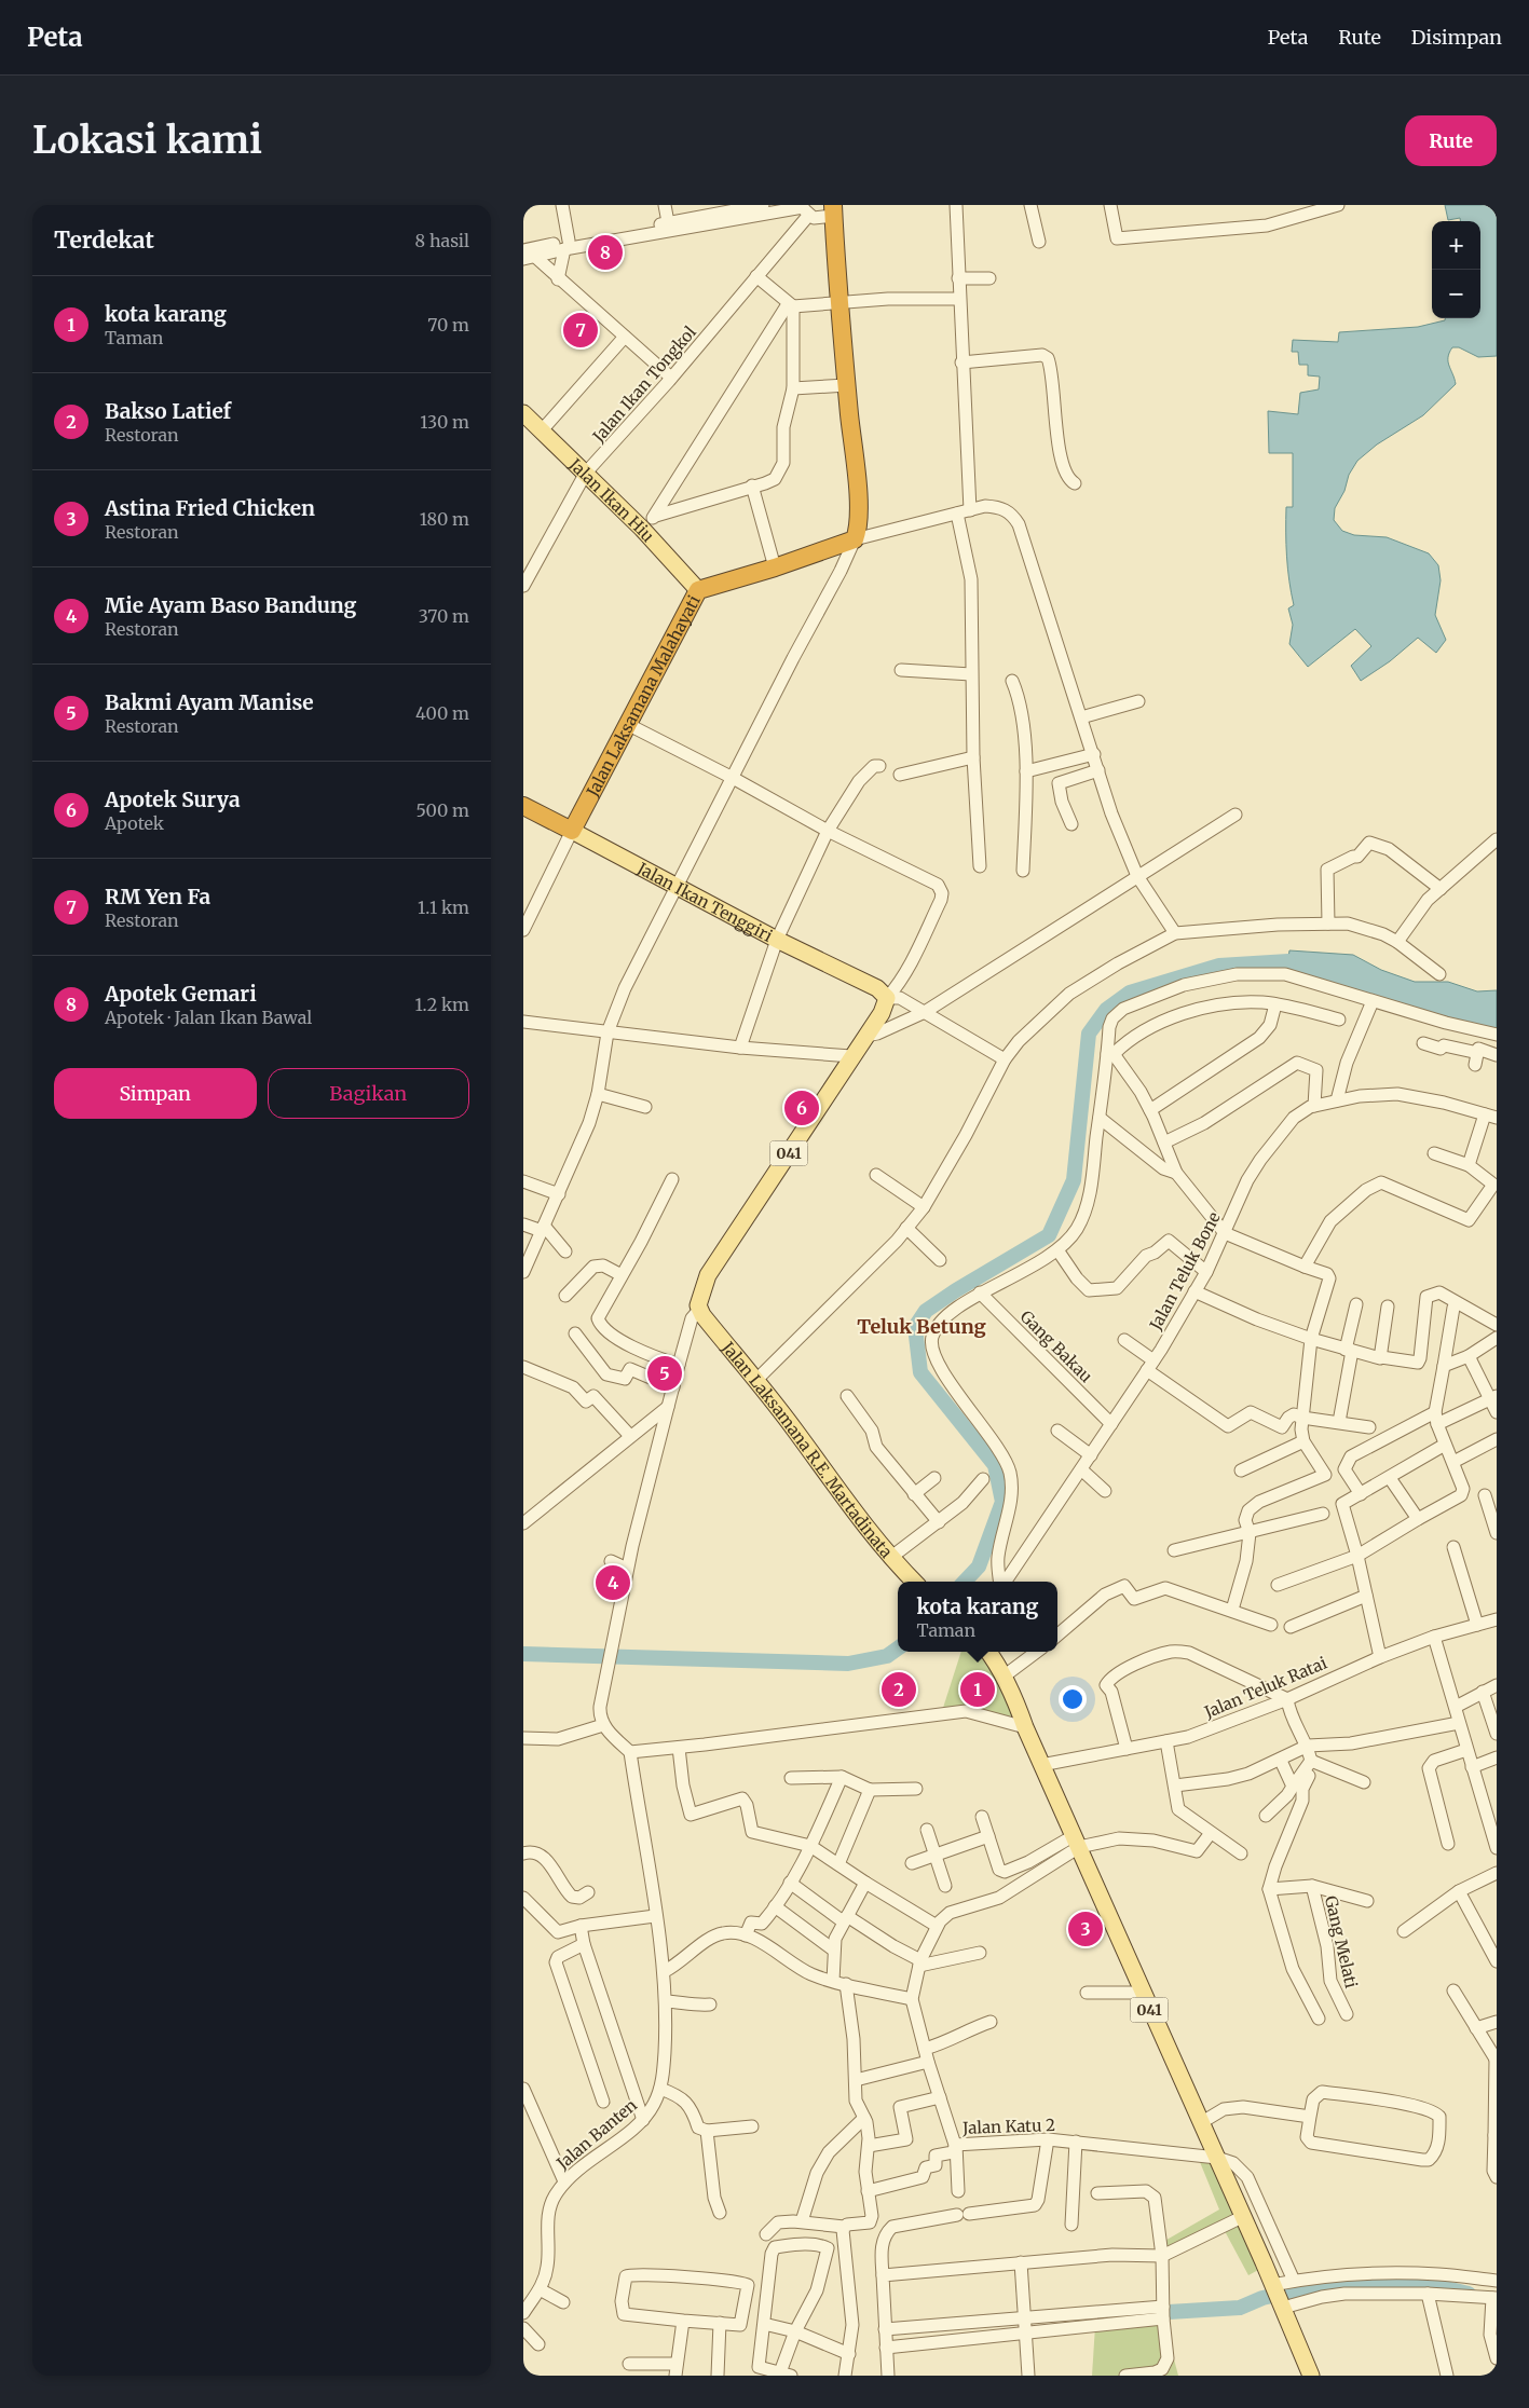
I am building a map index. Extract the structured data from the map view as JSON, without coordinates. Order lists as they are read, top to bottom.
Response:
{
  "streets": {
    "highway": ["Jalan Laksamana Malahayati", "Jalan Ikan Tenggiri"],
    "main road": ["Jalan Ikan Hiu", "041", "Jalan Laksamana R.E. Martadinata"],
    "street": [
      "Jalan Ikan Tongkol",
      "Jalan Teluk Bone",
      "Gang Bakau",
      "Jalan Teluk Ratai",
      "Gang Melati",
      "Jalan Katu 2",
      "Jalan Banten"
    ]
  },
  "crossings": [
    ["Jalan Ikan Tongkol", "Jalan Ikan Hiu"],
    ["Jalan Ikan Hiu", "Jalan Laksamana Malahayati"],
    ["Jalan Laksamana Malahayati", "Jalan Ikan Tenggiri"],
    ["Jalan Ikan Tenggiri", "041"],
    ["041", "Jalan Laksamana R.E. Martadinata"],
    ["041", "Jalan Teluk Ratai"],
    ["041", "Jalan Katu 2"],
    ["Jalan Teluk Bone", "Gang Bakau"]
  ],
  "districts": ["Teluk Betung"],
  "page": {
    "header": "Peta",
    "nav": ["Peta", "Rute", "Disimpan"],
    "buttons": [
      "Rute",
      ["Simpan", "Bagikan"]
    ],
    "title": "Lokasi kami",
    "heading": ["Terdekat", "8 hasil"],
    "map_buttons": ["+", "−"],
    "pins": [
      "8",
      "7",
      "6",
      "5",
      "4",
      "1",
      "2",
      "3"
    ],
    "list": [
      {
        "mark": "1",
        "name": "kota karang",
        "note": "Taman",
        "value": "70 m"
      },
      {
        "mark": "2",
        "name": "Bakso Latief",
        "note": "Restoran",
        "value": "130 m"
      },
      {
        "mark": "3",
        "name": "Astina Fried Chicken",
        "note": "Restoran",
        "value": "180 m"
      },
      {
        "mark": "4",
        "name": "Mie Ayam Baso Bandung",
        "note": "Restoran",
        "value": "370 m"
      },
      {
        "mark": "5",
        "name": "Bakmi Ayam Manise",
        "note": "Restoran",
        "value": "400 m"
      },
      {
        "mark": "6",
        "name": "Apotek Surya",
        "note": "Apotek",
        "value": "500 m"
      },
      {
        "mark": "7",
        "name": "RM Yen Fa",
        "note": "Restoran",
        "value": "1.1 km"
      },
      {
        "mark": "8",
        "name": "Apotek Gemari",
        "note": "Apotek · Jalan Ikan Bawal",
        "value": "1.2 km"
      }
    ],
    "popup": ["kota karang", "Taman"]
  }
}
